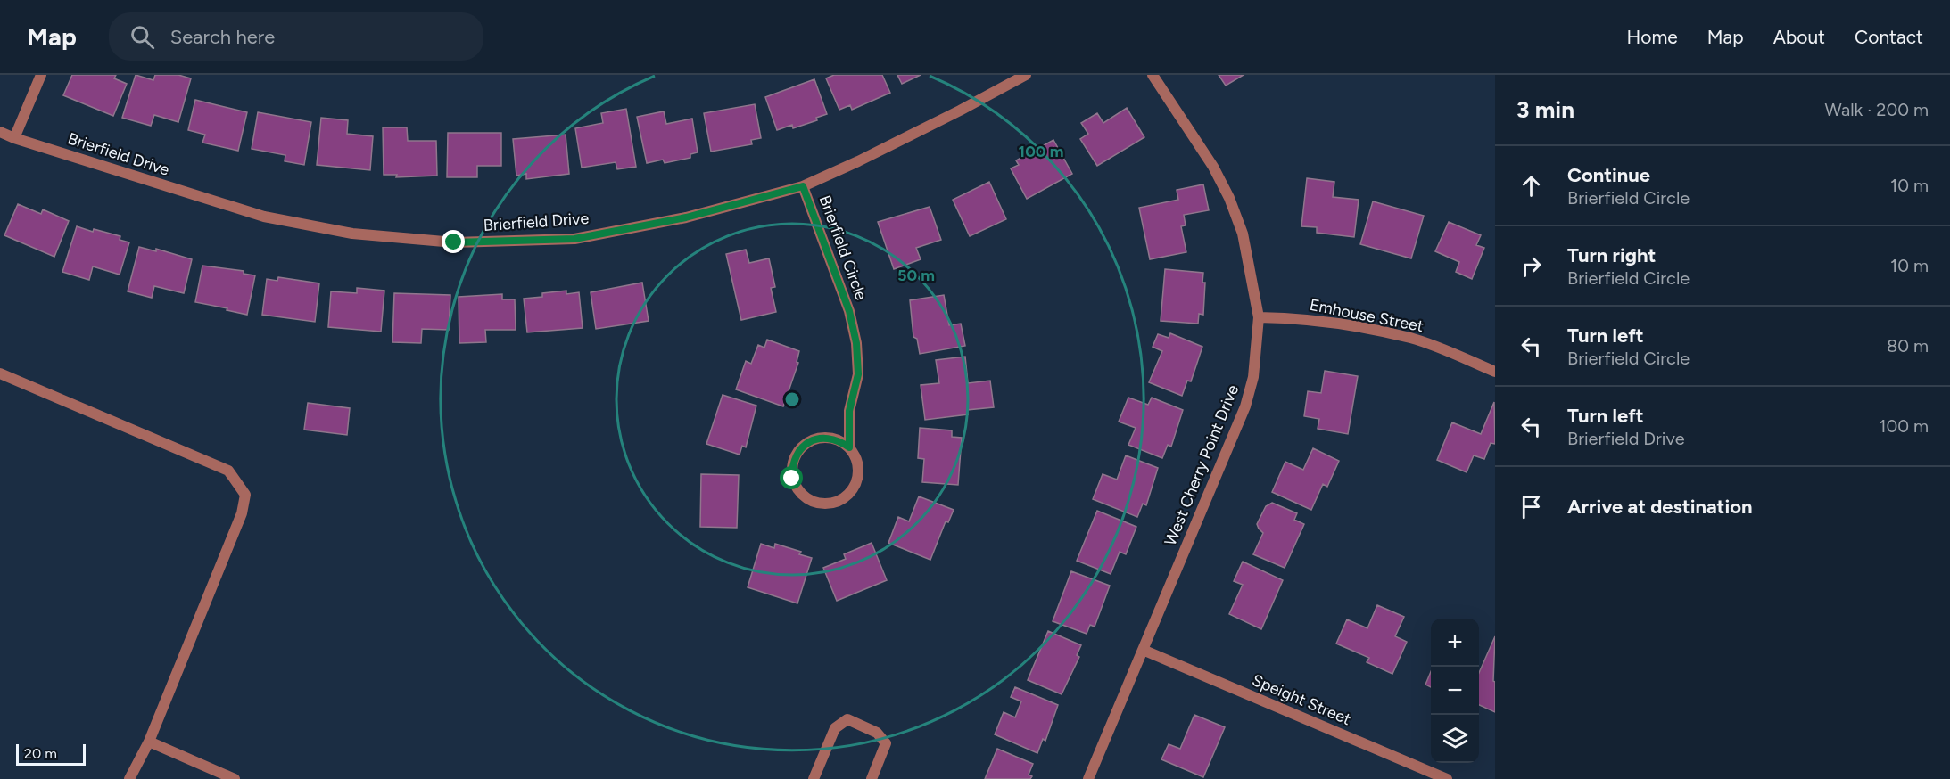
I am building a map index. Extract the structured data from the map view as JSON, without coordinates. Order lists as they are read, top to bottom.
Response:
{
  "streets": {
    "street": [
      "Brierfield Drive",
      "Brierfield Circle",
      "Emhouse Street",
      "West Cherry Point Drive",
      "Speight Street"
    ]
  },
  "crossings": [
    ["Brierfield Drive", "Brierfield Circle"],
    ["Emhouse Street", "West Cherry Point Drive"],
    ["West Cherry Point Drive", "Speight Street"]
  ],
  "scale_bar": "20 m",
  "page": {
    "header": "Map",
    "search": "Search here",
    "nav": [
      "Home",
      "Map",
      "About",
      "Contact"
    ],
    "heading": ["3 min", "Walk · 200 m"],
    "list": [
      ["Continue", "Brierfield Circle", "10 m"],
      ["Turn right", "Brierfield Circle", "10 m"],
      ["Turn left", "Brierfield Circle", "80 m"],
      ["Turn left", "Brierfield Drive", "100 m"],
      "Arrive at destination"
    ],
    "map_buttons": ["+", "−"],
    "scale": "20 m"
  },
  "rings": ["100 m", "50 m"]
}
